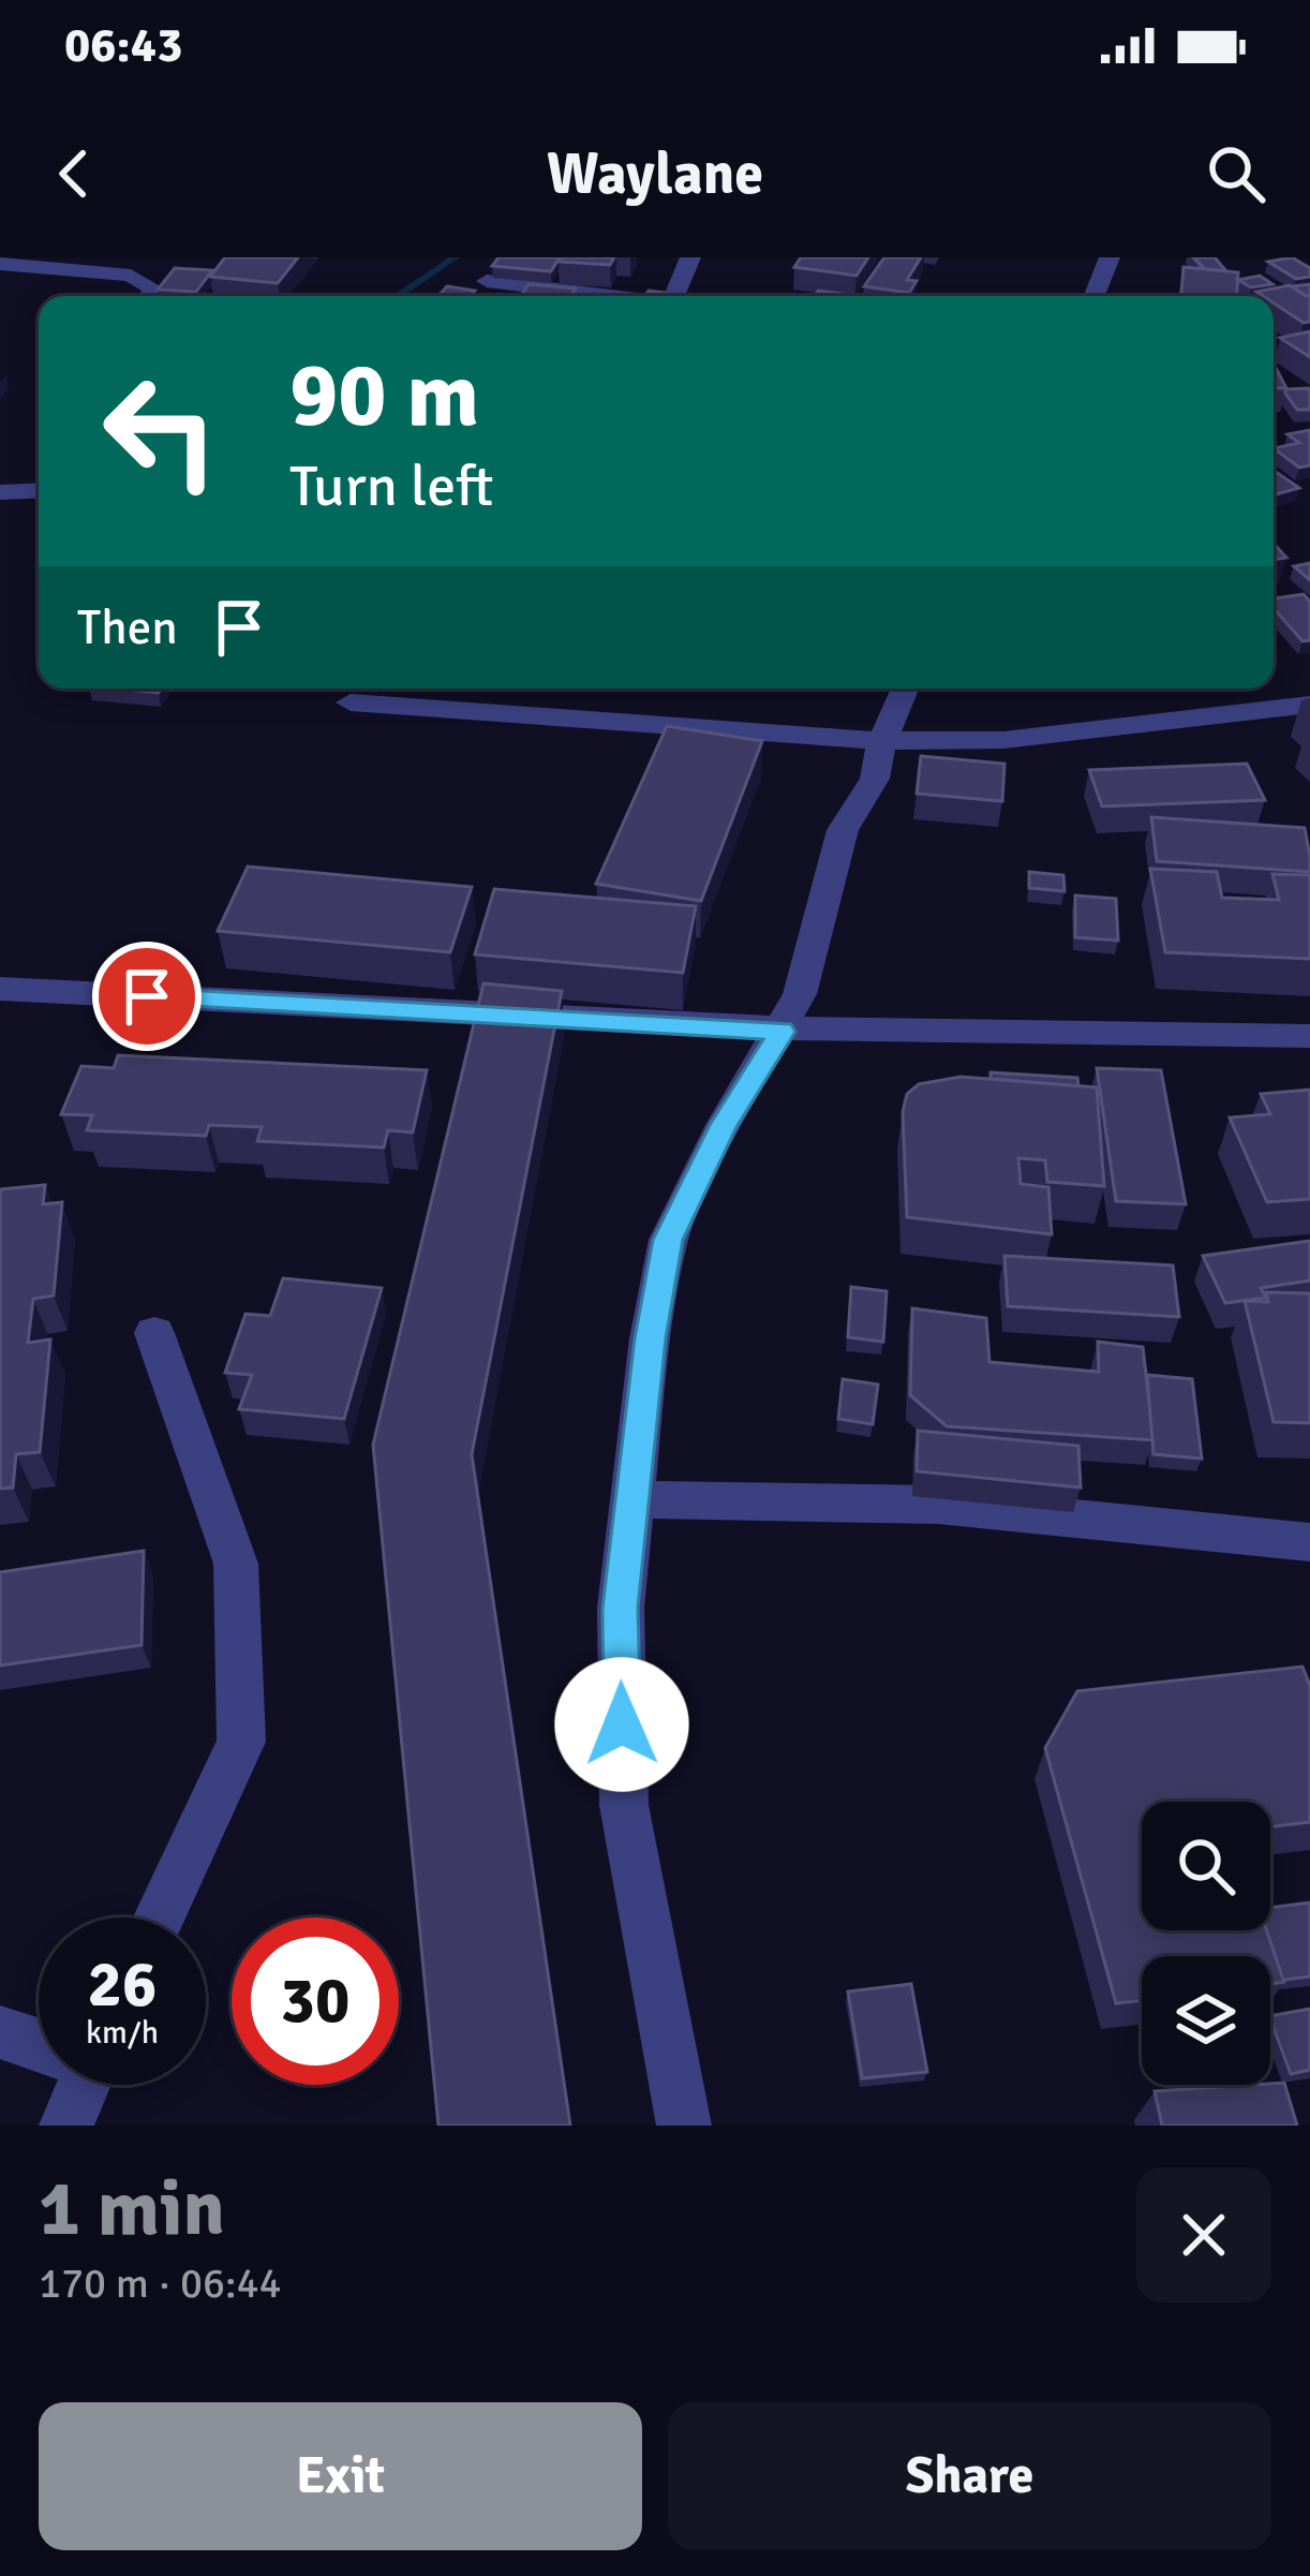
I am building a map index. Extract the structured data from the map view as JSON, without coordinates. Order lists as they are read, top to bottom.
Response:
{
  "page": {
    "status": "06:43",
    "header": "Waylane",
    "turn": ["90 m", "Turn left"],
    "then": "Then",
    "speed": "26 km/h",
    "limit": "30",
    "heading": ["1 min", "170 m · 06:44"],
    "buttons": ["Exit", "Share"]
  }
}
